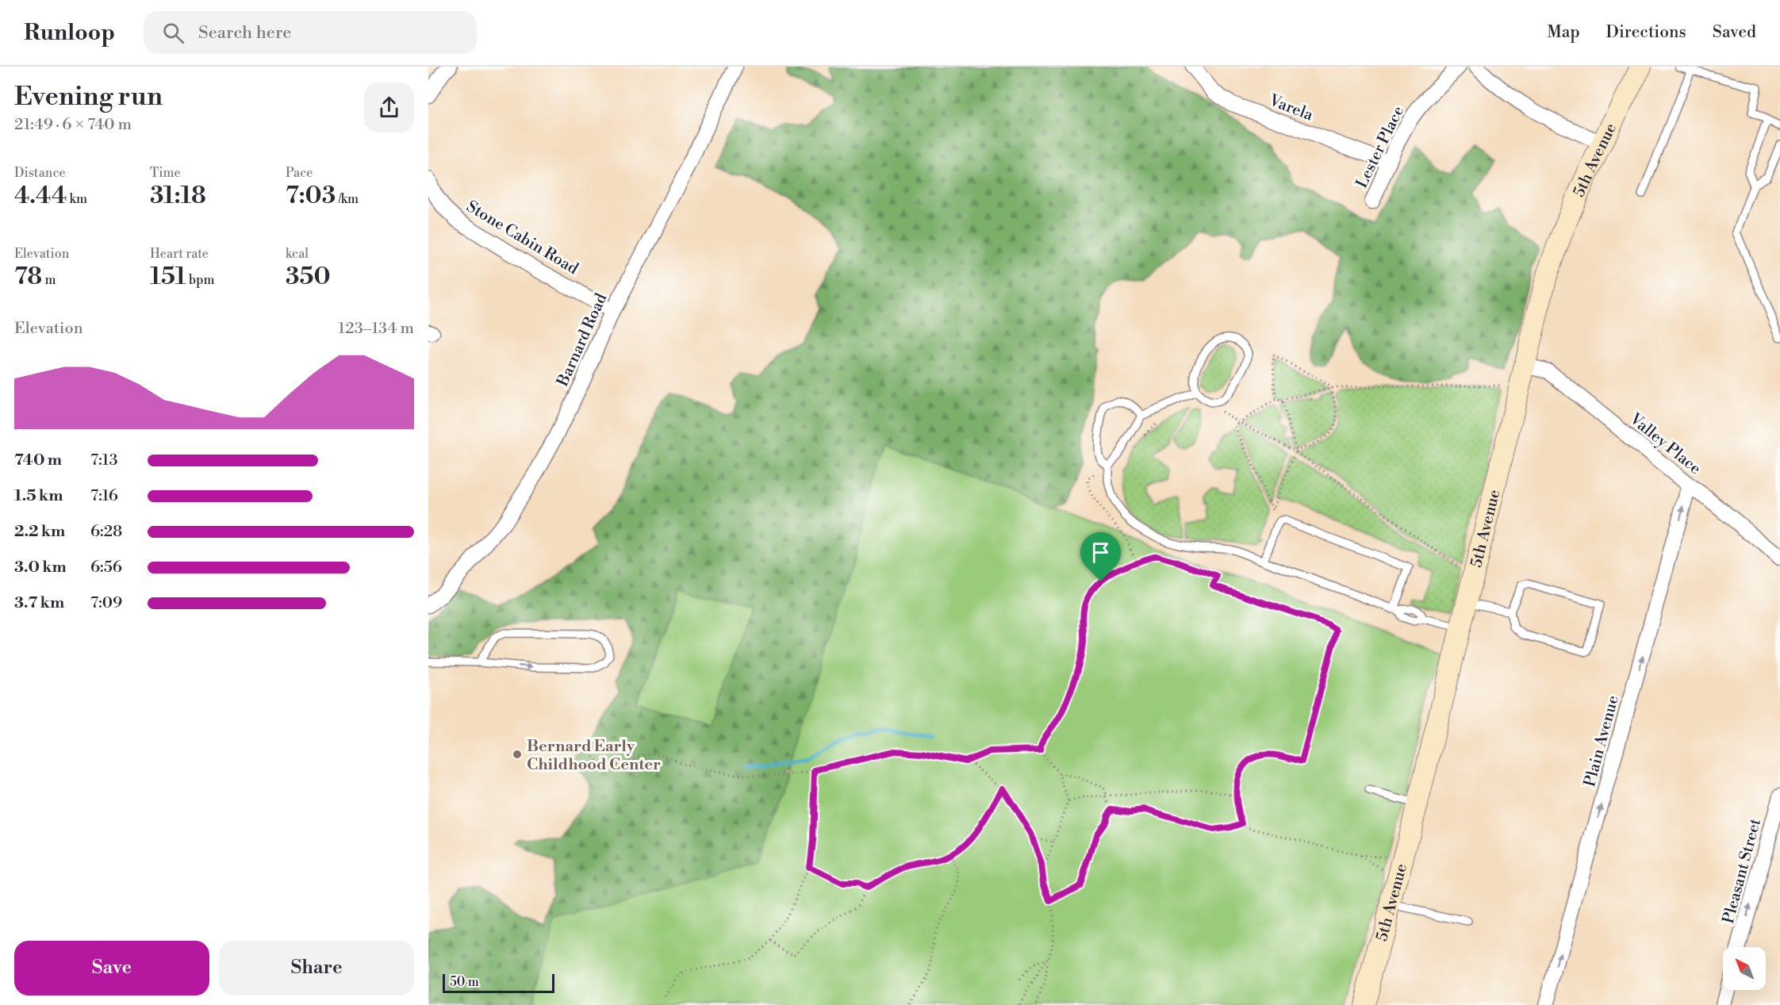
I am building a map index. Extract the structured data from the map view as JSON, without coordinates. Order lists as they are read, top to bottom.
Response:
{
  "streets": {
    "street": [
      "Varela",
      "Lester Place",
      "5th Avenue",
      "Stone Cabin Road",
      "Barnard Road",
      "Valley Place",
      "Plain Avenue",
      "Pleasant Street"
    ]
  },
  "crossings": [
    ["Varela", "Lester Place"],
    ["5th Avenue", "Valley Place"],
    ["Stone Cabin Road", "Barnard Road"],
    ["Valley Place", "Plain Avenue"]
  ],
  "one_way": ["Plain Avenue", "Pleasant Street"],
  "places": ["Bernard Early Childhood Center"],
  "scale_bar": "50 m",
  "north": "top left",
  "page": {
    "header": "Runloop",
    "search": "Search here",
    "nav": ["Map", "Directions", "Saved"],
    "heading": ["Evening run", "21:49 · 6 × 740 m"],
    "stats": [
      ["Distance", "4.44 km"],
      ["Time", "31:18"],
      ["Pace", "7:03 /km"],
      ["Elevation", "78 m"],
      ["Heart rate", "151 bpm"],
      ["kcal", "350"]
    ],
    "chart": ["Elevation", "123–134 m"],
    "list": [
      {
        "name": "740 m",
        "note": "7:13"
      },
      {
        "name": "1.5 km",
        "note": "7:16"
      },
      {
        "name": "2.2 km",
        "note": "6:28"
      },
      {
        "name": "3.0 km",
        "note": "6:56"
      },
      {
        "name": "3.7 km",
        "note": "7:09"
      }
    ],
    "buttons": ["Save", "Share"],
    "scale": "50 m"
  }
}
